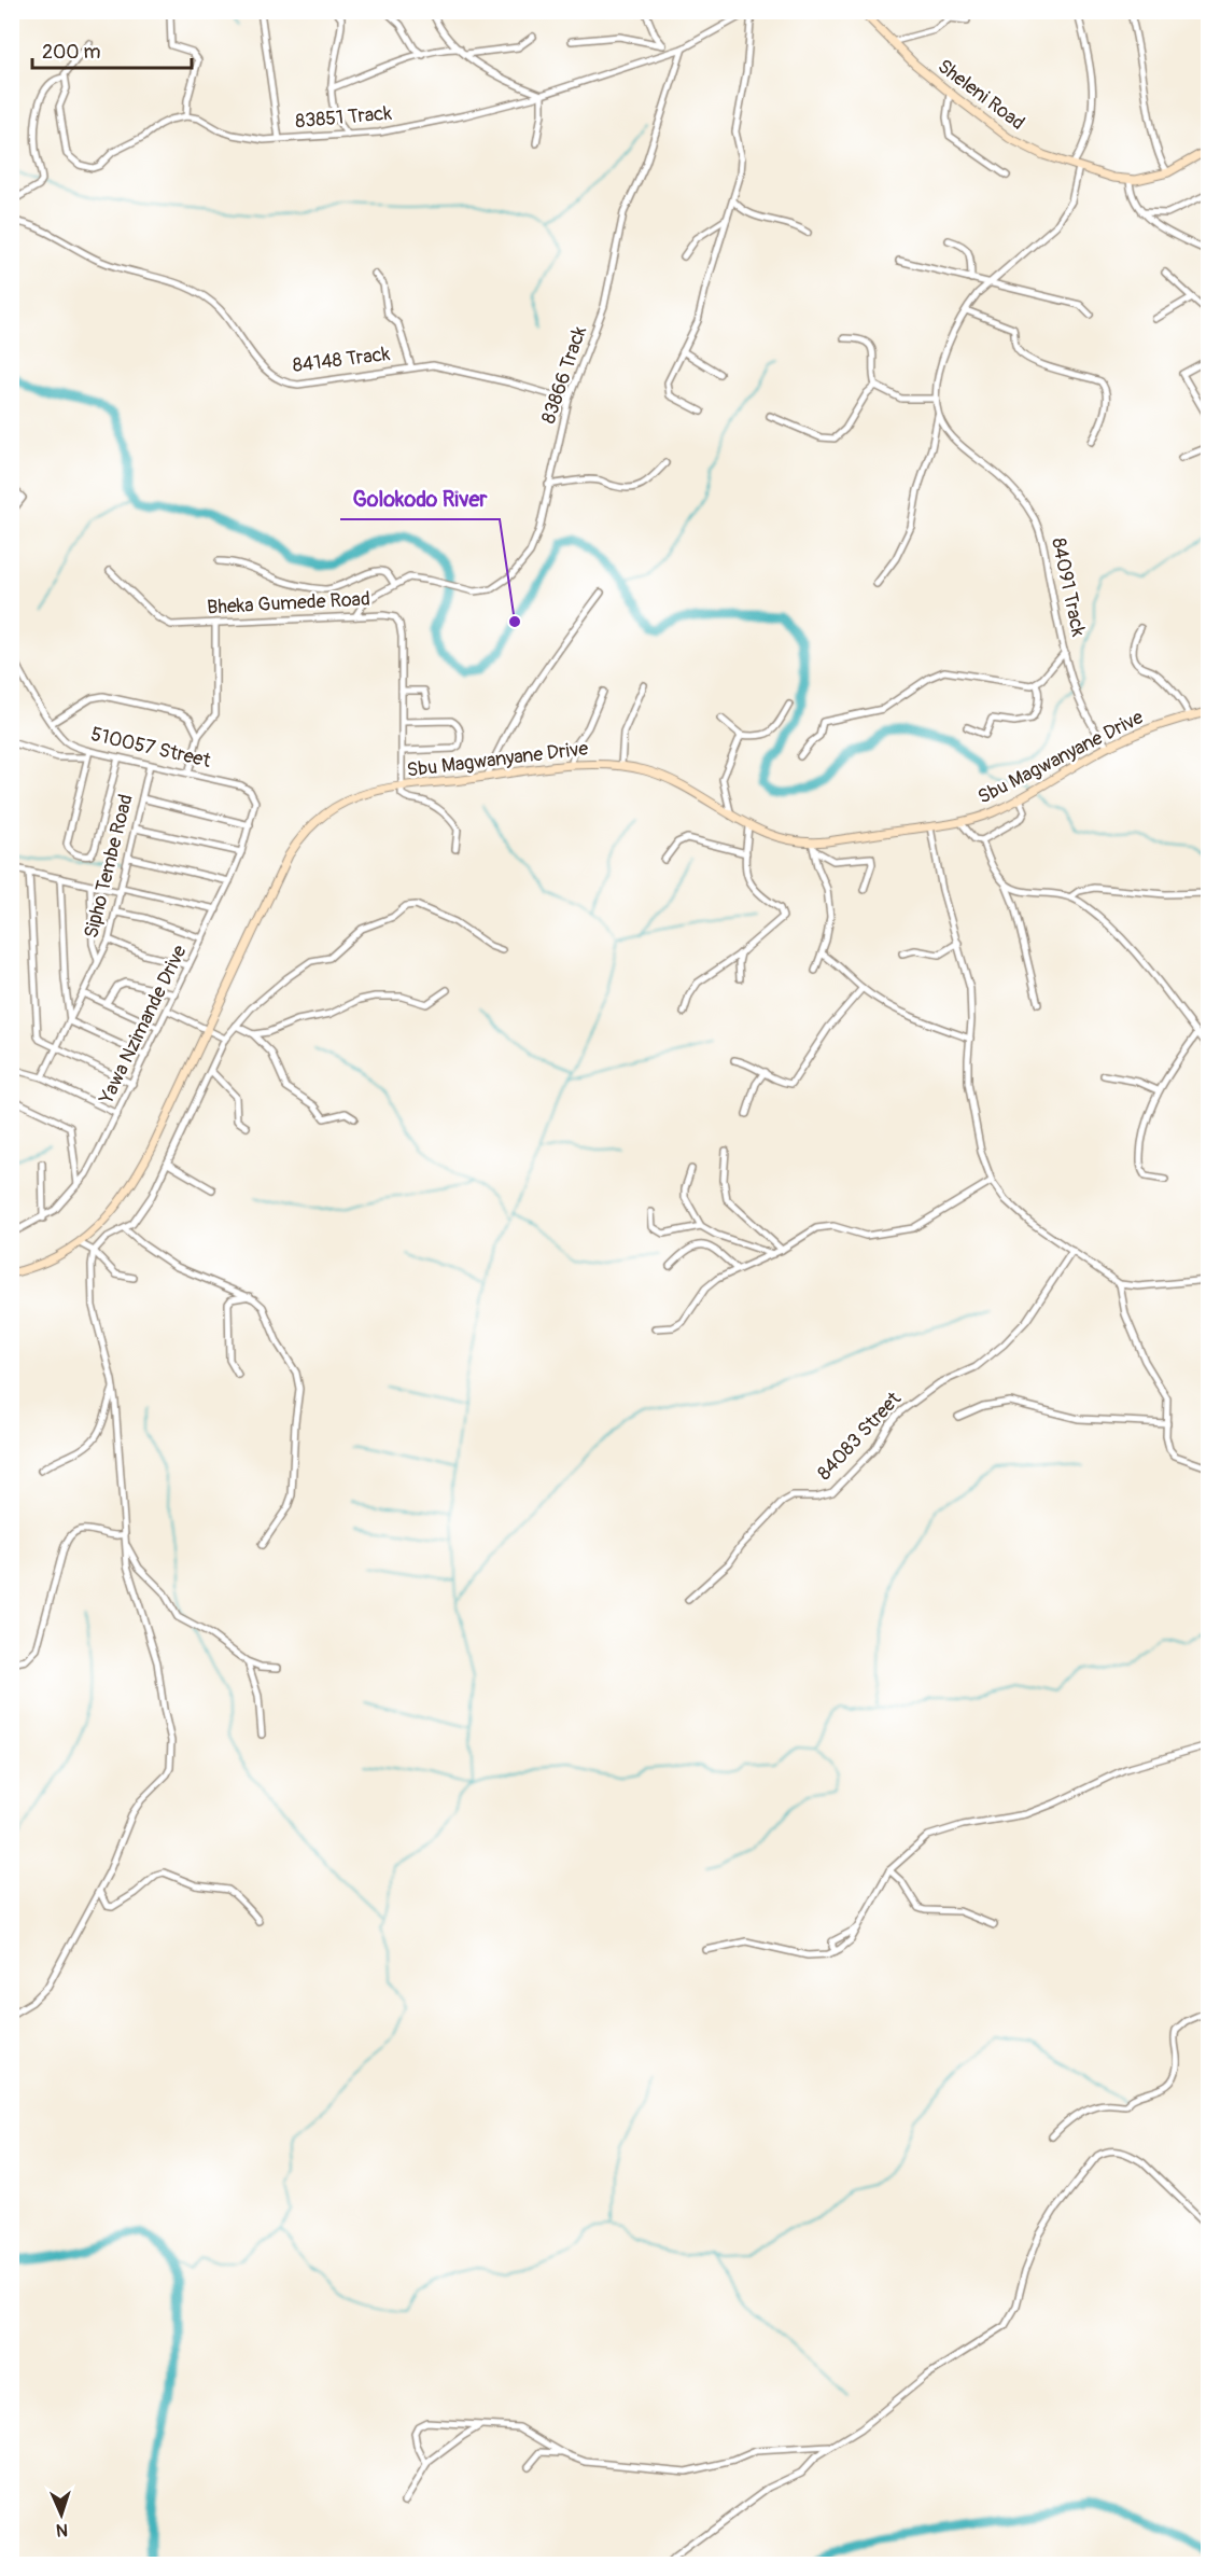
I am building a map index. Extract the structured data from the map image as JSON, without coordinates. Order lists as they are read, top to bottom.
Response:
{
  "streets": {
    "main road": ["Sheleni Road", "Sbu Magwanyane Drive"],
    "street": [
      "83851 Track",
      "84148 Track",
      "83866 Track",
      "84091 Track",
      "Bheka Gumede Road",
      "510057 Street",
      "Sipho Tembe Road",
      "Yawa Nzimande Drive",
      "84083 Street"
    ]
  },
  "crossings": [
    ["83851 Track", "83866 Track"],
    ["84148 Track", "83866 Track"],
    ["83866 Track", "Bheka Gumede Road"],
    ["84091 Track", "Sbu Magwanyane Drive"],
    ["Bheka Gumede Road", "Sbu Magwanyane Drive"],
    ["510057 Street", "Sipho Tembe Road"],
    ["510057 Street", "Yawa Nzimande Drive"]
  ],
  "places": ["Golokodo River"],
  "scale_bar": "200 m",
  "north": "bottom"
}
